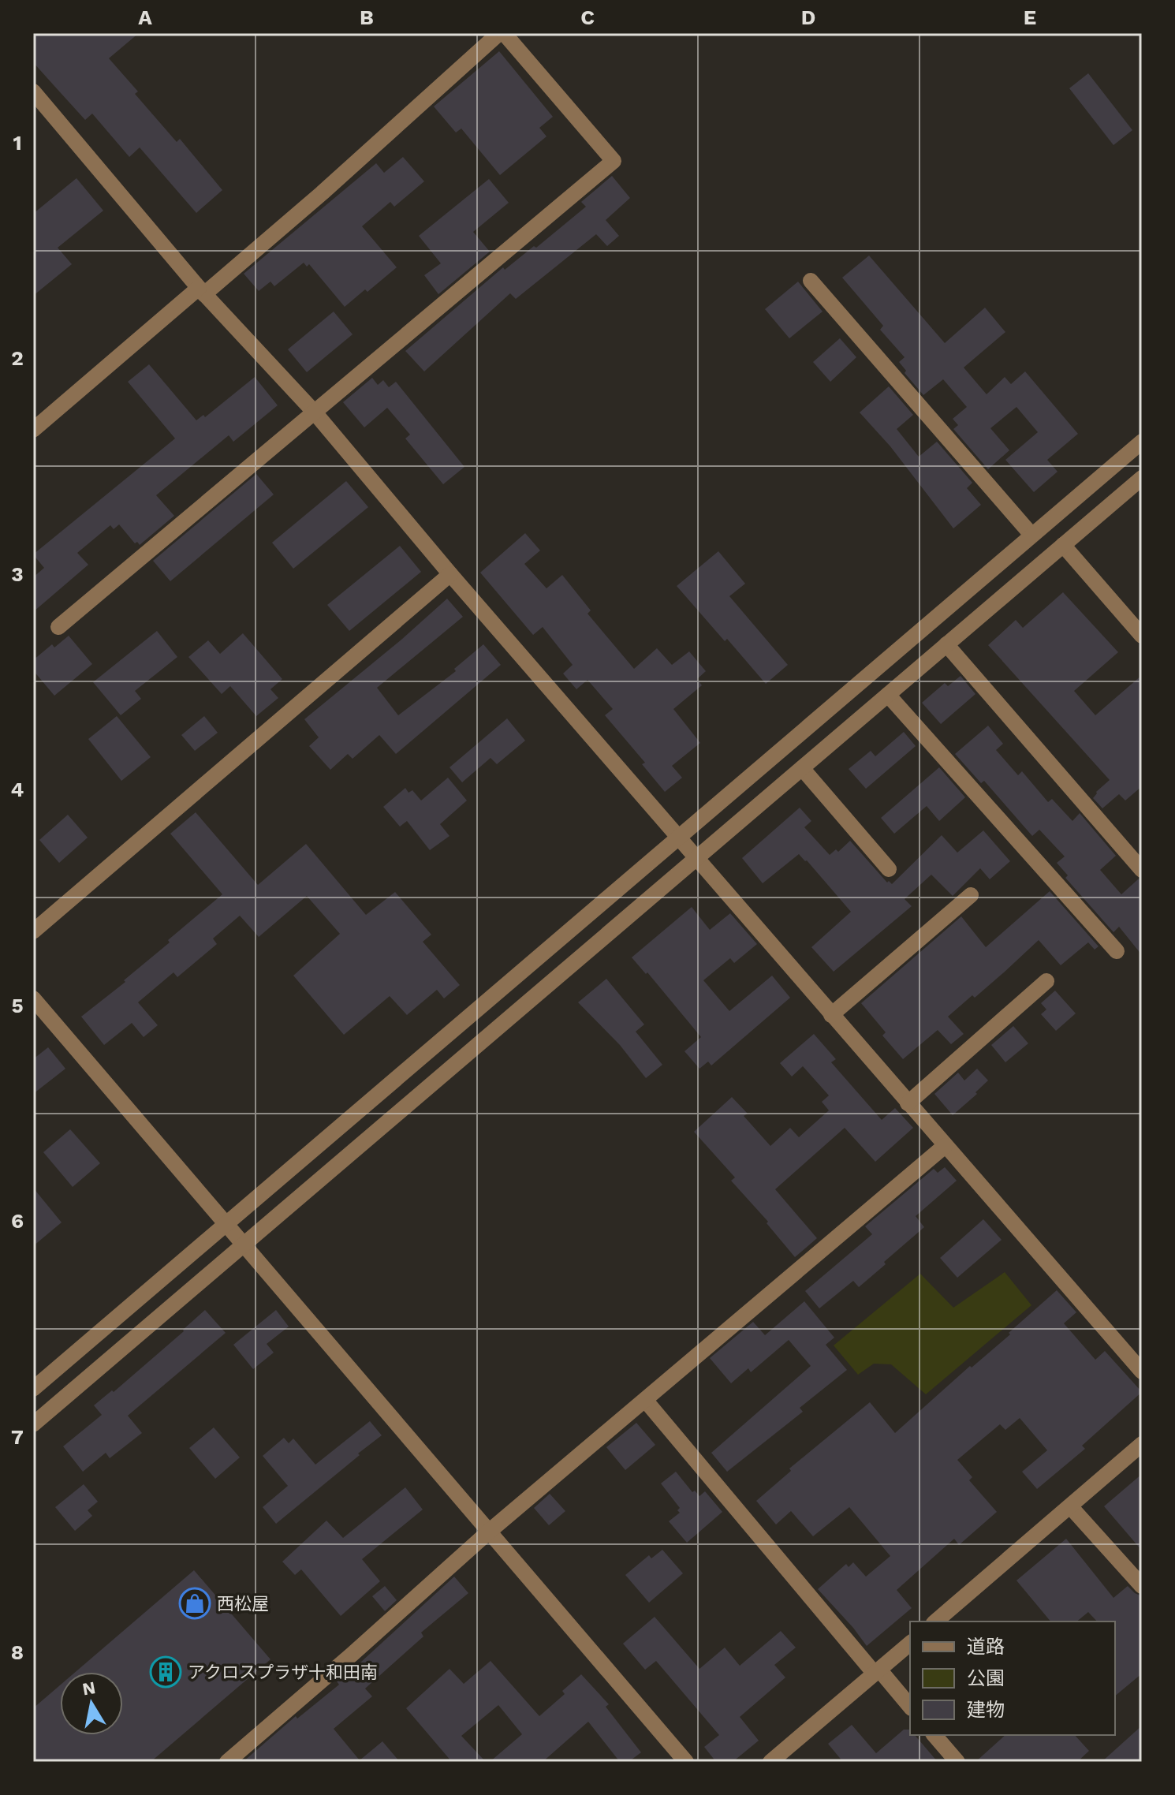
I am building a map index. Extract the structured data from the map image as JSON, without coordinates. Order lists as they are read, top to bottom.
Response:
{
  "places": {
    "shop": ["西松屋"],
    "building": ["アクロスプラザ十和田南"]
  },
  "legend": ["道路", "公園", "建物"],
  "north": "top",
  "grid": {
    "columns": [
      "A",
      "B",
      "C",
      "D",
      "E"
    ],
    "rows": [
      "1",
      "2",
      "3",
      "4",
      "5",
      "6",
      "7",
      "8"
    ]
  }
}
